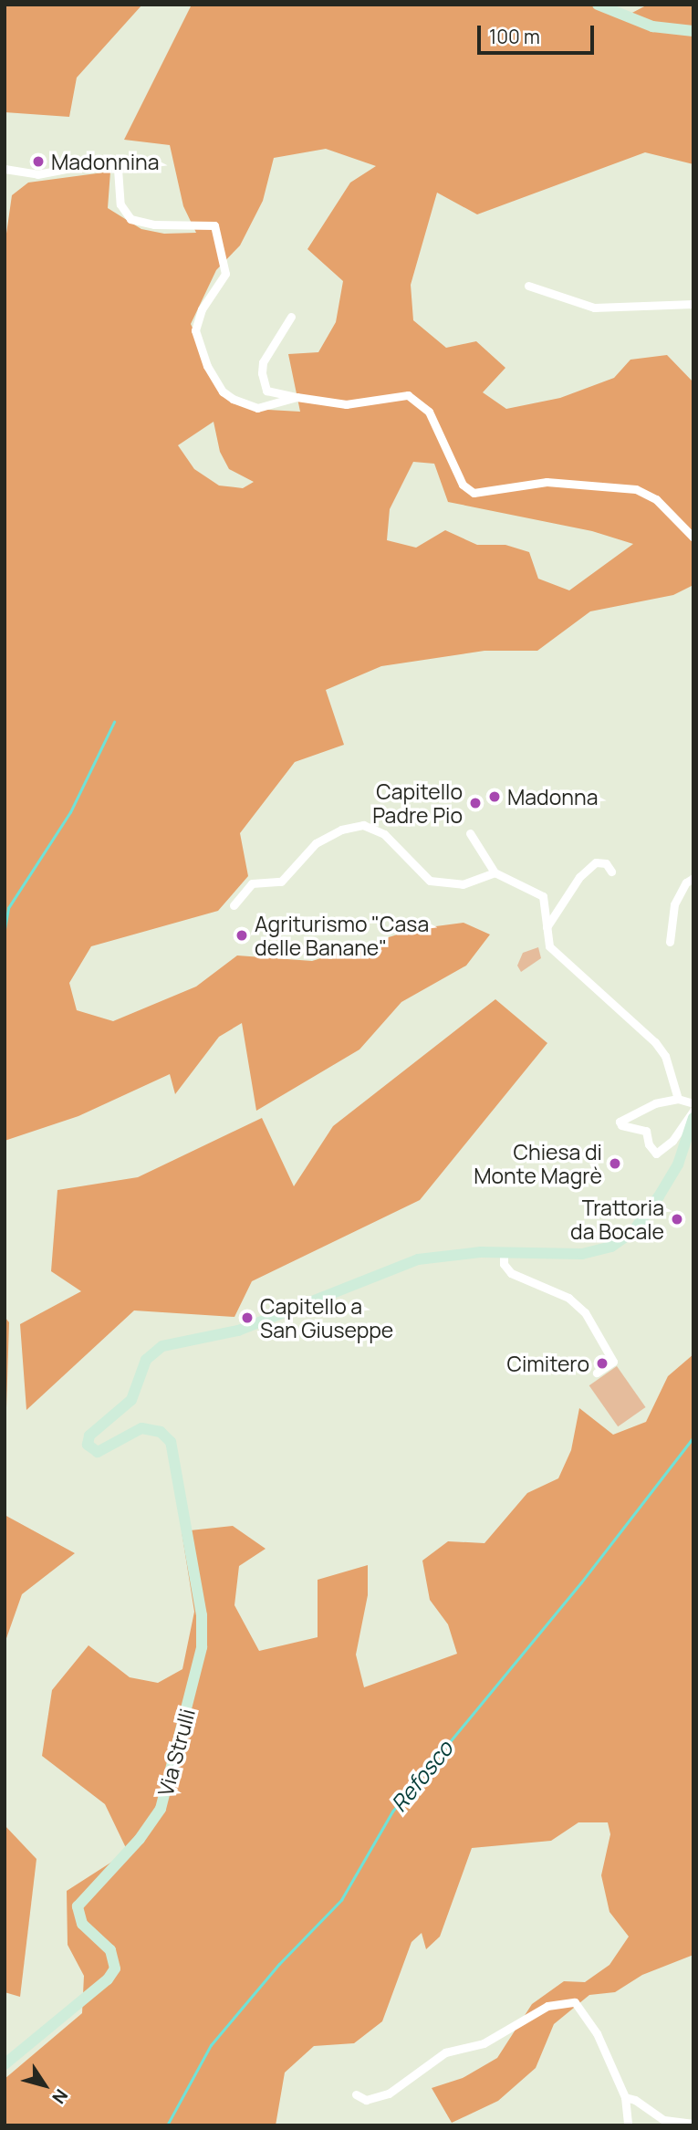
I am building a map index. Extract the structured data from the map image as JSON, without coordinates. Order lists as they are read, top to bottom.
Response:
{
  "streets": {
    "street": ["Via Strulli"]
  },
  "water": ["Refosco"],
  "places": [
    "Madonnina",
    "Madonna",
    "Capitello Padre Pio",
    "Agriturismo \"Casa delle Banane\"",
    "Chiesa di Monte Magrè",
    "Trattoria da Bocale",
    "Capitello a San Giuseppe",
    "Cimitero"
  ],
  "scale_bar": "100 m",
  "north": "bottom right"
}
